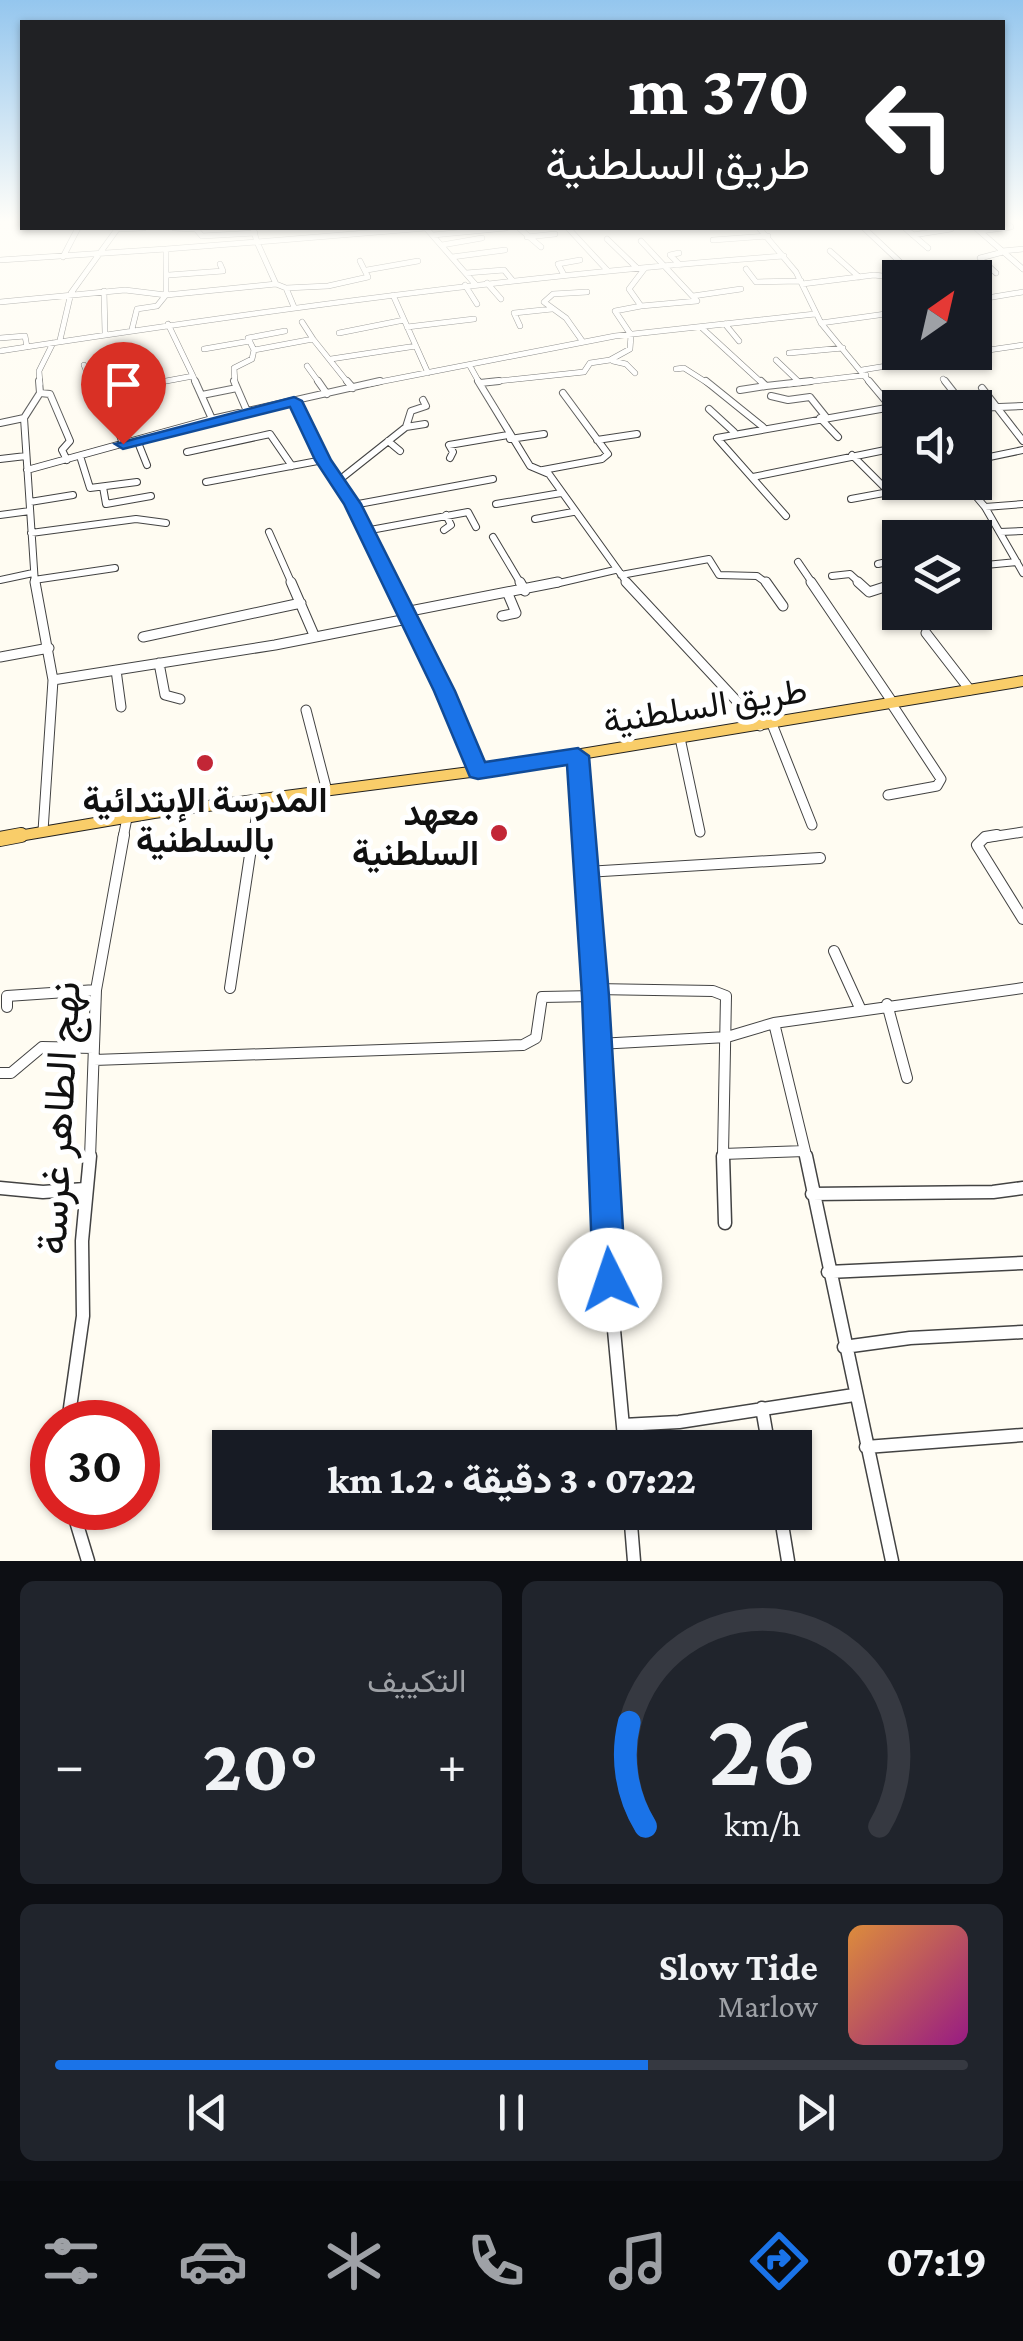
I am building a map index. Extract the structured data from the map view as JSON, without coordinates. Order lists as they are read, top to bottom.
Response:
{
  "streets": {
    "main road": ["طريق السلطنية"],
    "street": ["نهج الطاهر غرسة"]
  },
  "places": ["المدرسة الإبتدائية بالسلطنية", "معهد السلطنية"],
  "north": "top right",
  "page": {
    "turn": ["370 m", "طريق السلطنية"],
    "limit": "30",
    "trip": "07:22 · 3 دقيقة · 1.2 km",
    "tile": "التكييف",
    "heat": ["−", "20°", "+"],
    "song": ["Slow Tide", "Marlow"],
    "tabs": "07:19",
    "gauge": ["26", "km/h"]
  }
}
